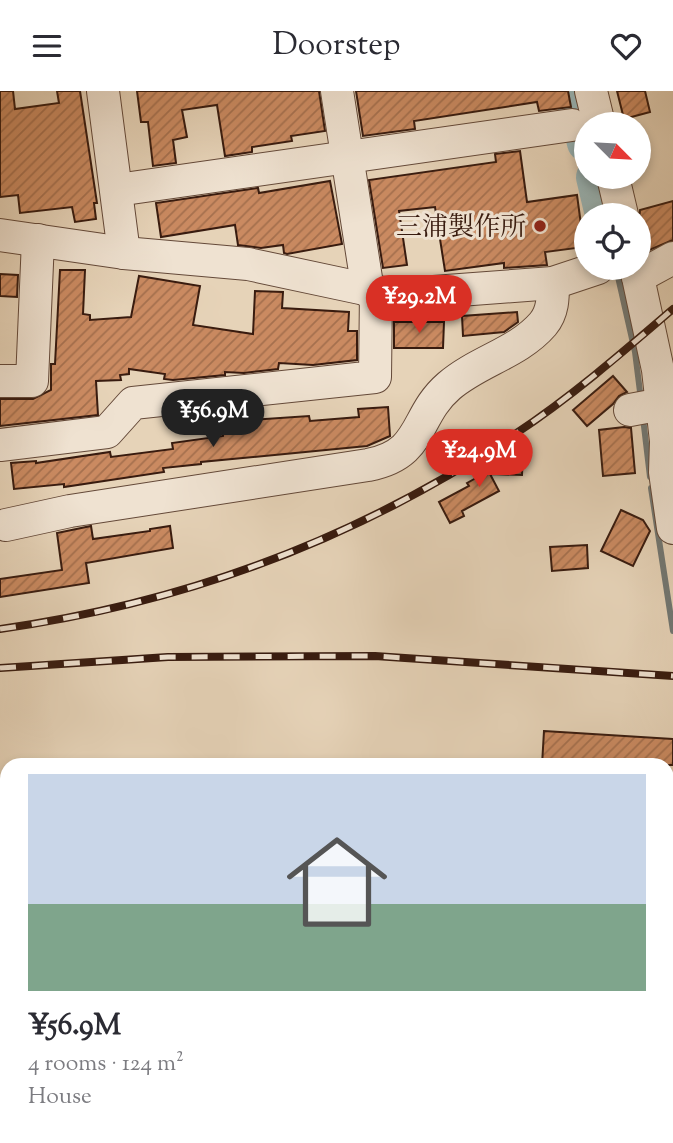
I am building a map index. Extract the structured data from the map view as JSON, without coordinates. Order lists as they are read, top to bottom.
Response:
{
  "places": ["三浦製作所"],
  "north": "bottom right",
  "page": {
    "header": "Doorstep",
    "price": ["¥29.2M", "¥56.9M", "¥24.9M"],
    "list": [
      {
        "name": "¥56.9M",
        "note": "4 rooms · 124 m² · House"
      }
    ]
  }
}
